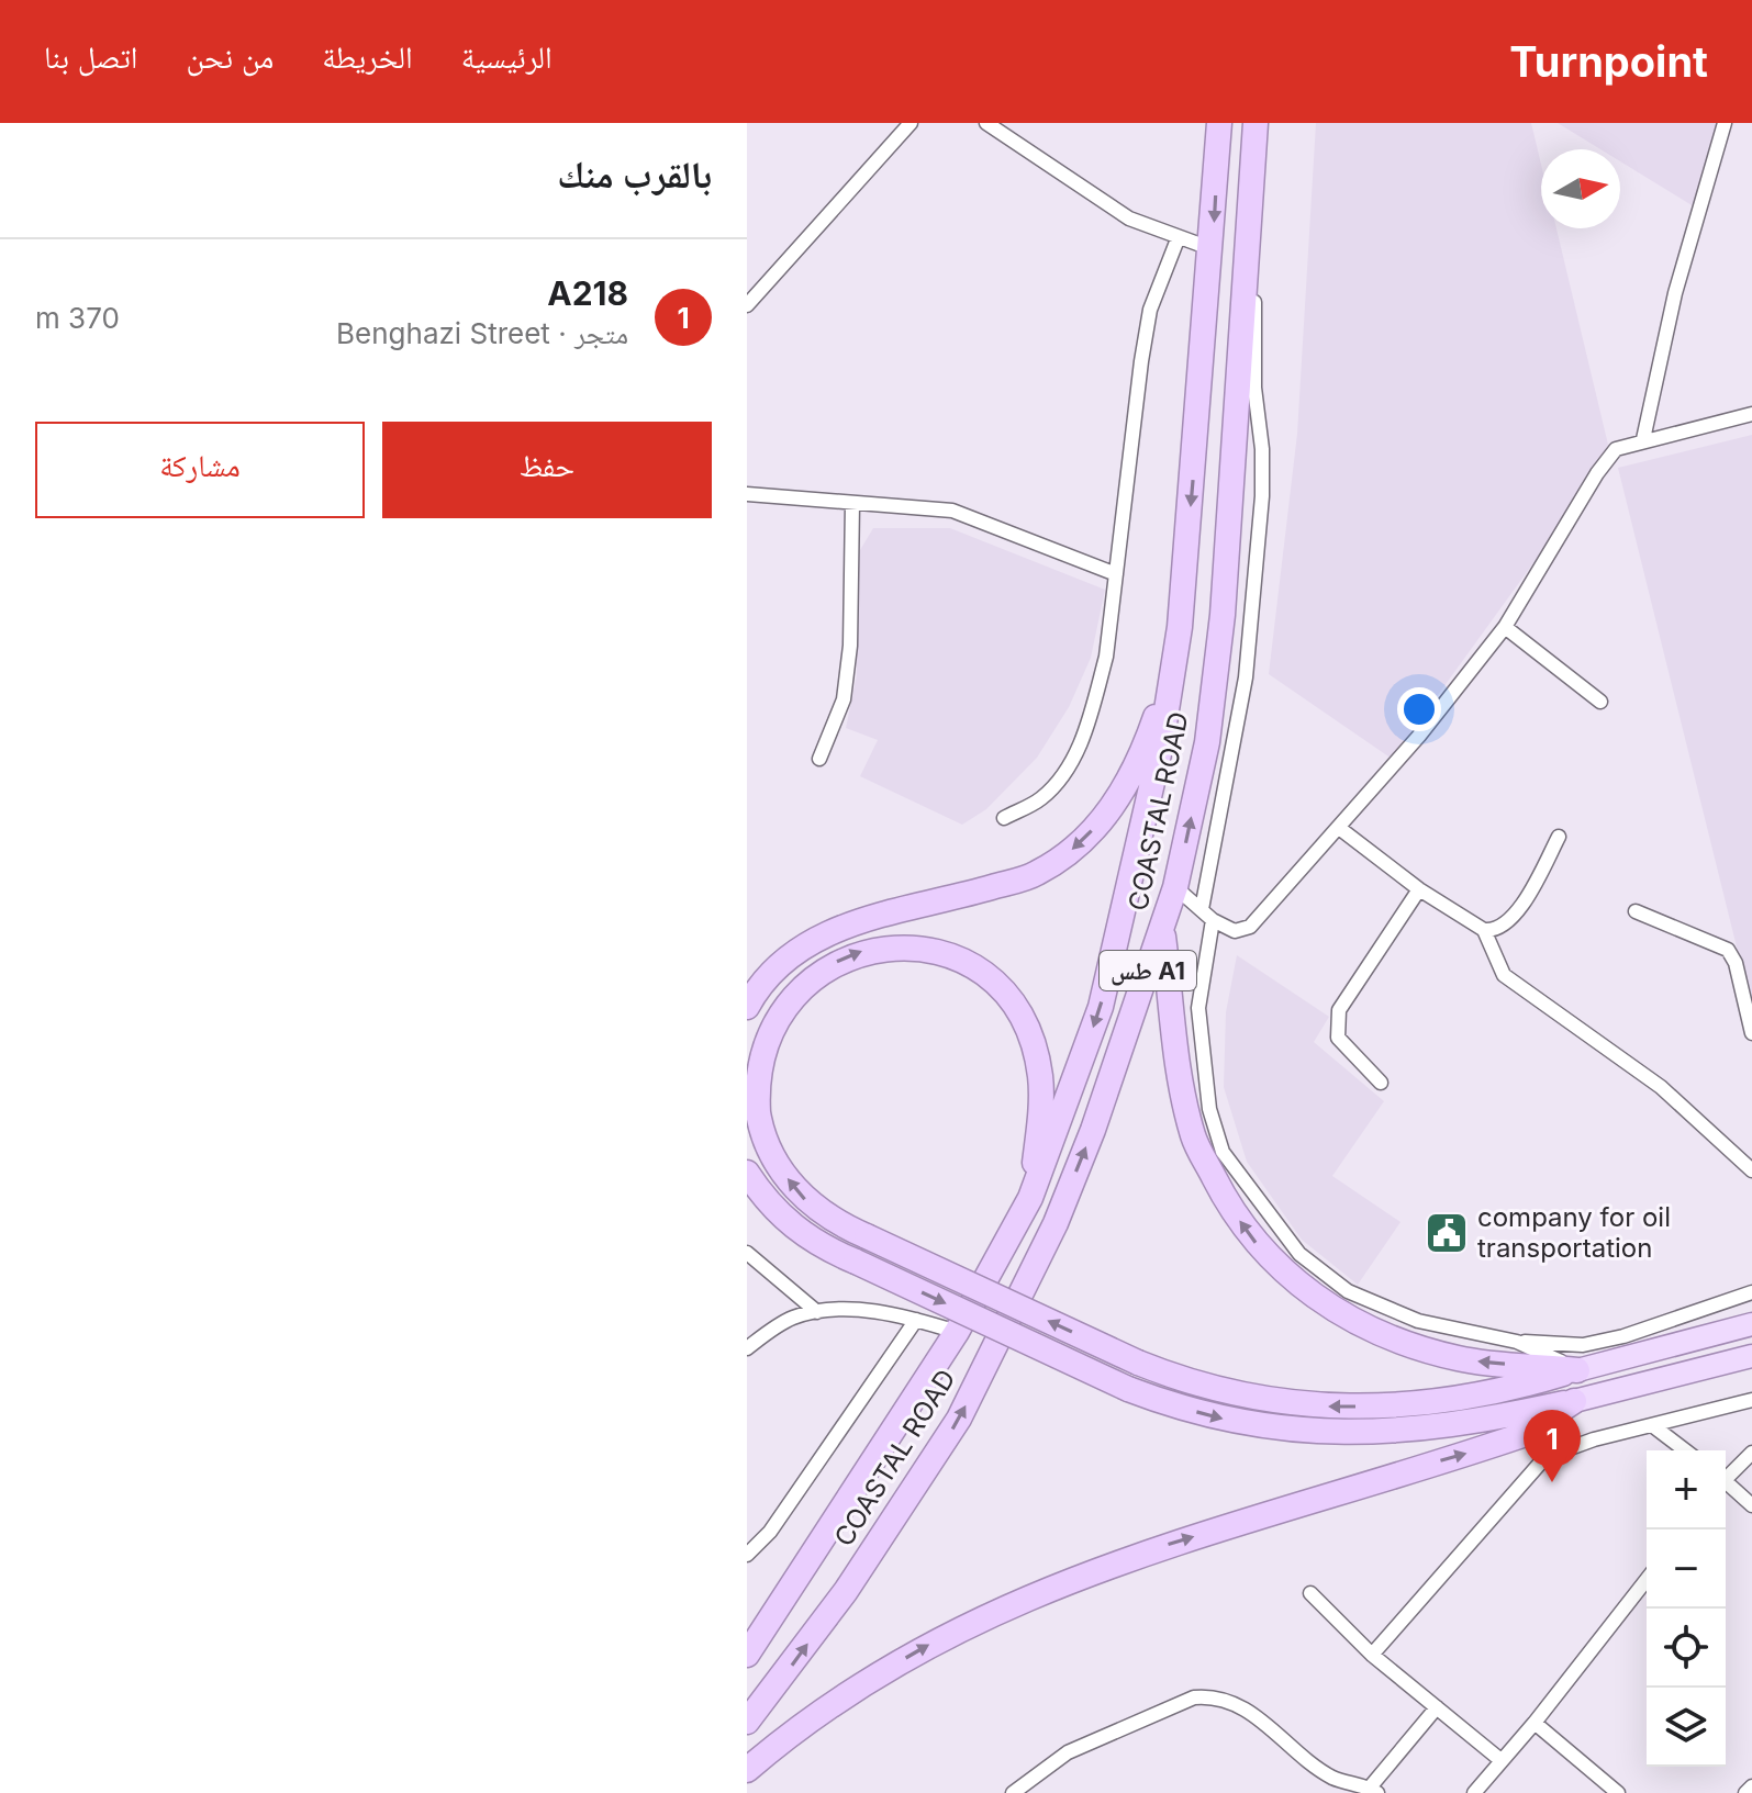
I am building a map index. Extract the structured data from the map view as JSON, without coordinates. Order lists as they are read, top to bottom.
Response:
{
  "streets": {
    "highway": ["COASTAL ROAD", "طس A1"]
  },
  "places": {
    "public building": ["company for oil transportation"]
  },
  "north": "right",
  "page": {
    "header": "Turnpoint",
    "nav": [
      "الرئيسية",
      "الخريطة",
      "من نحن",
      "اتصل بنا"
    ],
    "heading": "بالقرب منك",
    "list": [
      {
        "mark": "1",
        "name": "A218",
        "note": "متجر · Benghazi Street",
        "value": "370 m"
      }
    ],
    "buttons": ["حفظ", "مشاركة"],
    "pins": "1",
    "map_buttons": ["+", "−"]
  }
}
